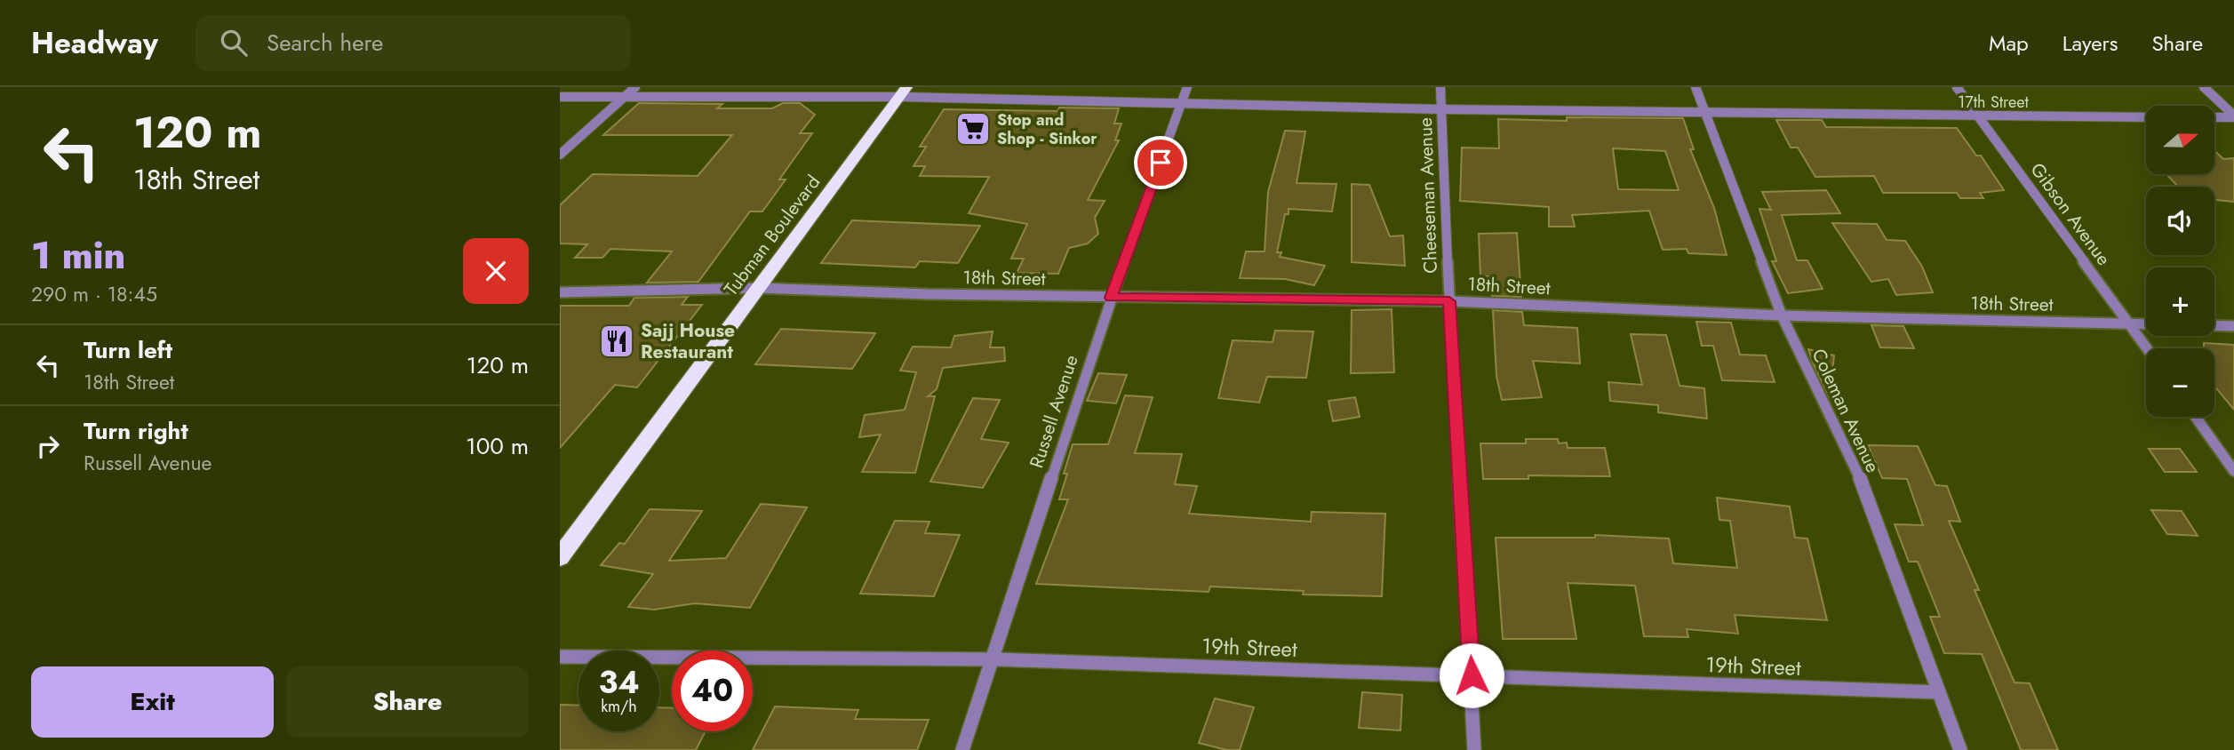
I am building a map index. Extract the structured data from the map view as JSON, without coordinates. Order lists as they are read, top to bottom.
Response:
{
  "streets": {
    "highway": ["Tubman Boulevard"],
    "street": [
      "17th Street",
      "Cheeseman Avenue",
      "Gibson Avenue",
      "18th Street",
      "Coleman Avenue",
      "Russell Avenue",
      "19th Street"
    ]
  },
  "crossings": [
    ["17th Street", "Cheeseman Avenue"],
    ["17th Street", "Gibson Avenue"],
    ["17th Street", "Tubman Boulevard"],
    ["17th Street", "Coleman Avenue"],
    ["17th Street", "Russell Avenue"],
    ["Cheeseman Avenue", "18th Street"],
    ["Cheeseman Avenue", "19th Street"],
    ["Gibson Avenue", "18th Street"],
    ["Tubman Boulevard", "18th Street"],
    ["18th Street", "Coleman Avenue"],
    ["18th Street", "Russell Avenue"],
    ["Coleman Avenue", "19th Street"],
    ["Russell Avenue", "19th Street"]
  ],
  "places": {
    "supermarket": ["Stop and Shop - Sinkor"],
    "restaurant": ["Sajj House Restaurant"]
  },
  "north": "right",
  "page": {
    "header": "Headway",
    "search": "Search here",
    "nav": ["Map", "Layers", "Share"],
    "turn": ["120 m", "18th Street"],
    "map_buttons": ["+", "−"],
    "heading": ["1 min", "290 m · 18:45"],
    "list": [
      {
        "name": "Turn left",
        "note": "18th Street",
        "value": "120 m"
      },
      {
        "name": "Turn right",
        "note": "Russell Avenue",
        "value": "100 m"
      }
    ],
    "speed": "34 km/h",
    "limit": "40",
    "buttons": ["Exit", "Share"]
  }
}
